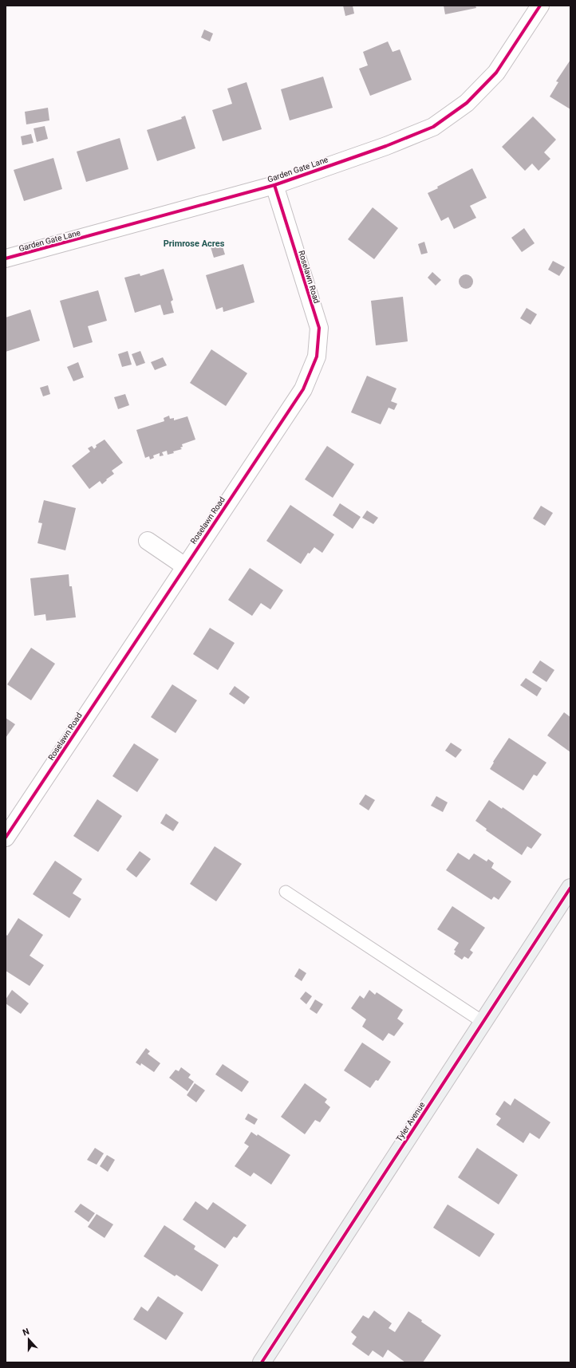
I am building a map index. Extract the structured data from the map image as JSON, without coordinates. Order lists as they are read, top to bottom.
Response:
{
  "streets": {
    "street": ["Garden Gate Lane", "Roselawn Road", "Tyler Avenue"]
  },
  "crossings": [
    ["Garden Gate Lane", "Roselawn Road"]
  ],
  "districts": ["Primrose Acres"],
  "north": "top"
}
